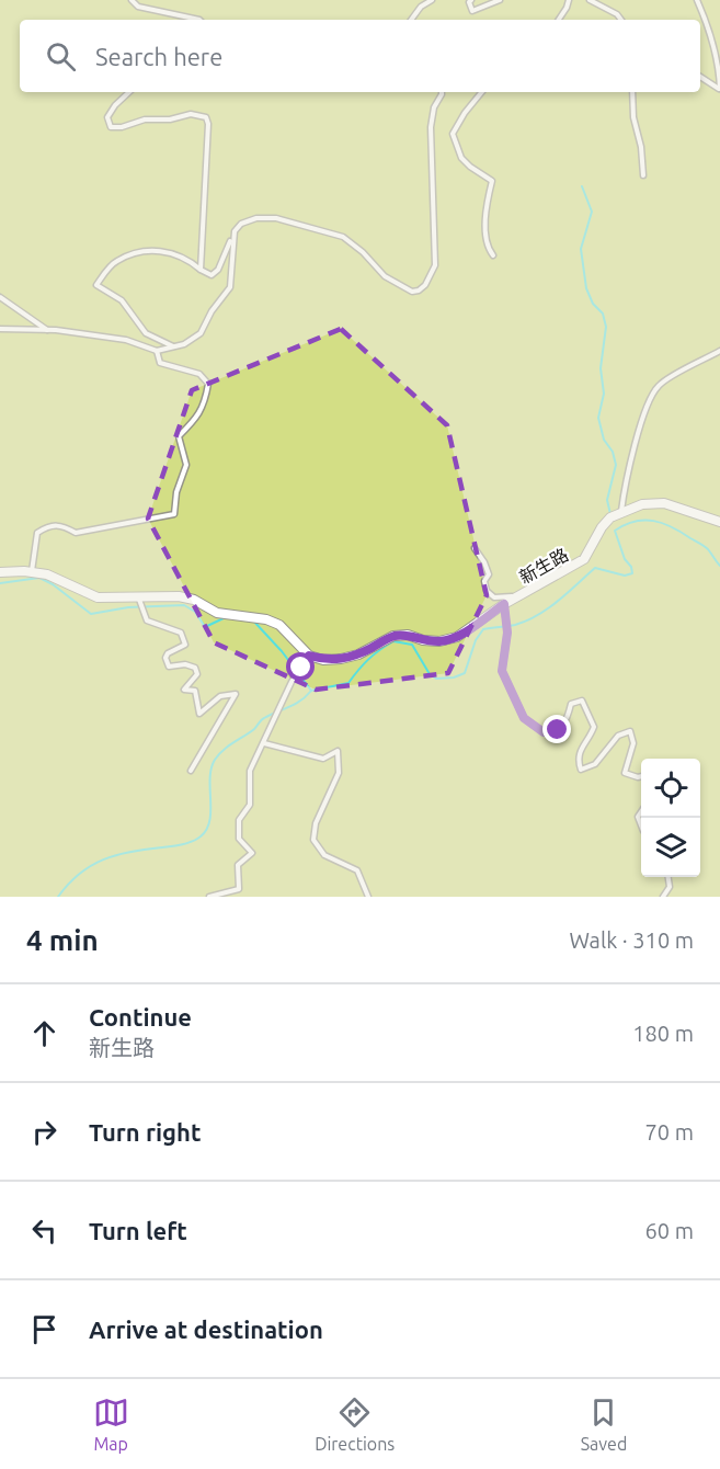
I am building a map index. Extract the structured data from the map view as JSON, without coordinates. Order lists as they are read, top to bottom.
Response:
{
  "streets": {
    "street": ["新生路"]
  },
  "page": {
    "search": "Search here",
    "heading": ["4 min", "Walk · 310 m"],
    "list": [
      ["Continue", "新生路", "180 m"],
      ["Turn right", "70 m"],
      ["Turn left", "60 m"],
      "Arrive at destination"
    ],
    "nav": ["Map", "Directions", "Saved"]
  }
}
